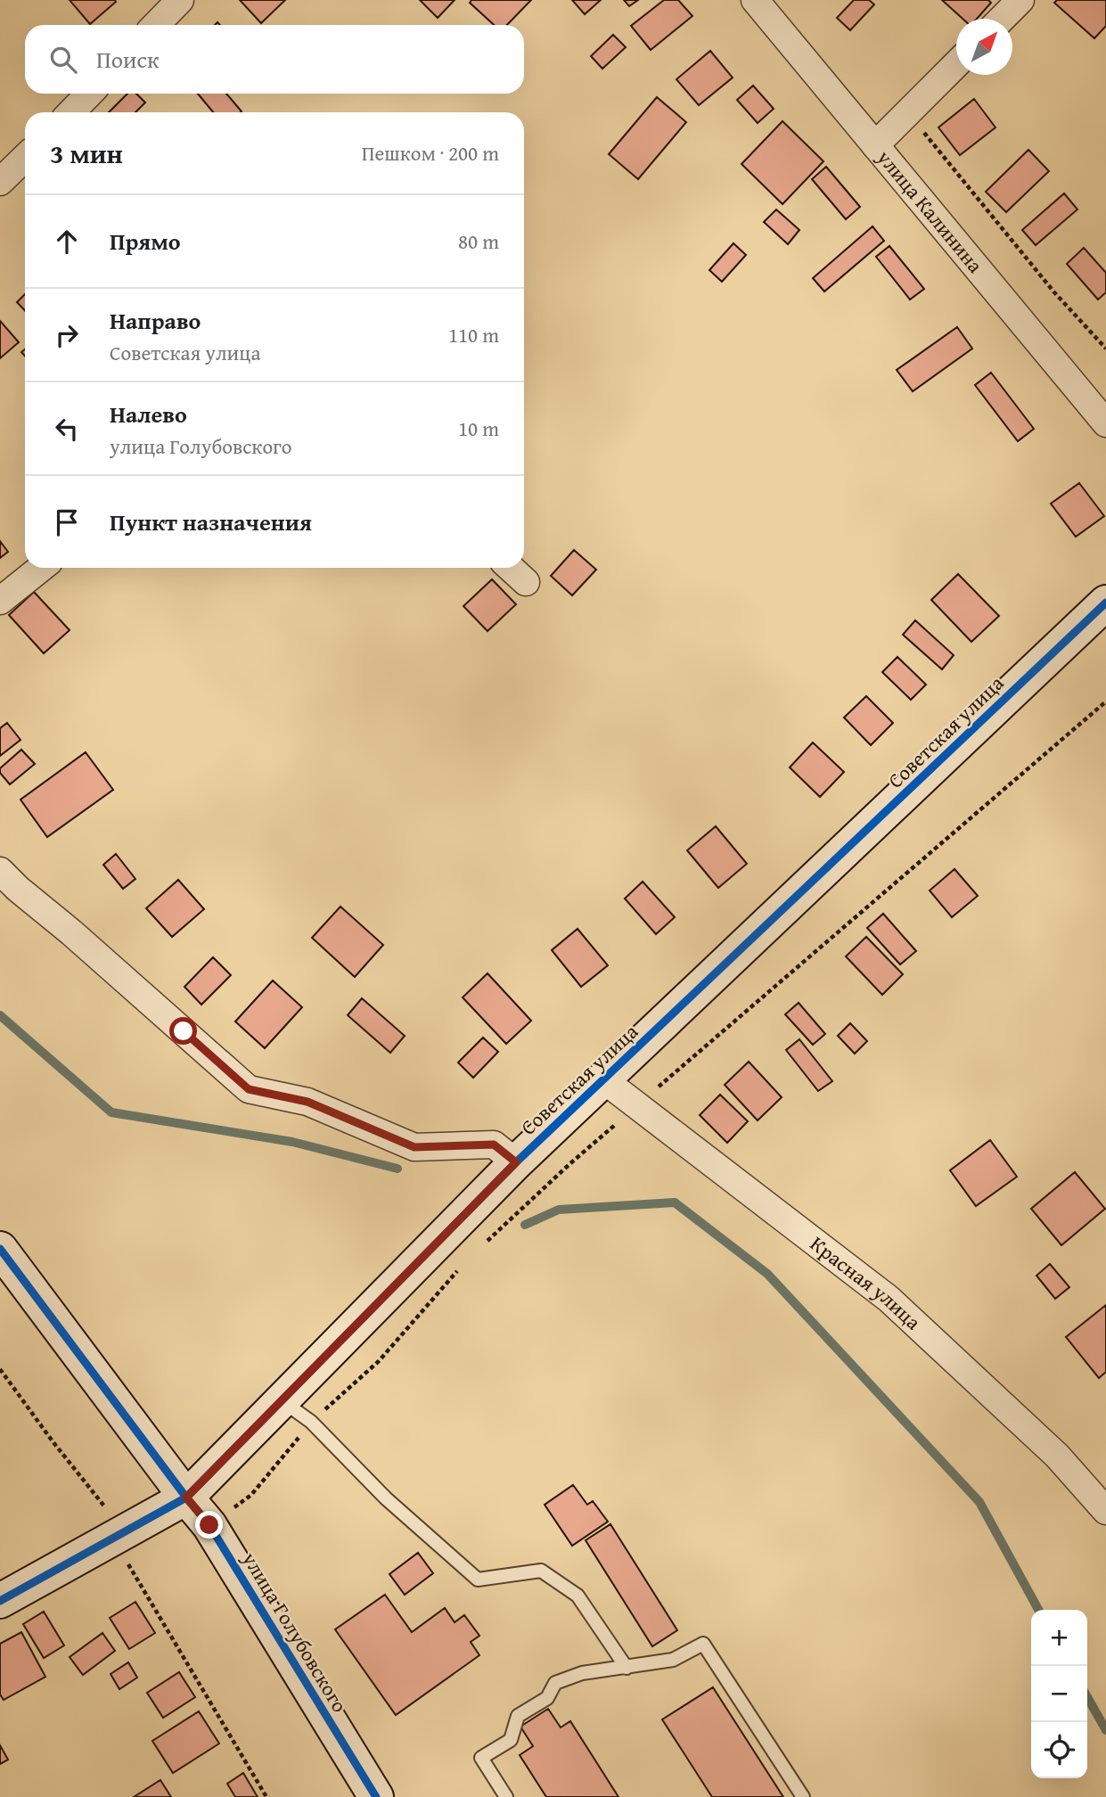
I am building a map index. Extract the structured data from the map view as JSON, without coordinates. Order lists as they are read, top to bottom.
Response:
{
  "streets": {
    "street": [
      "улица Калинина",
      "Советская улица",
      "Красная улица",
      "улица Голубовского"
    ]
  },
  "crossings": [
    ["Советская улица", "Красная улица"],
    ["Советская улица", "улица Голубовского"]
  ],
  "north": "top right",
  "page": {
    "search": "Поиск",
    "heading": ["3 мин", "Пешком · 200 m"],
    "list": [
      ["Прямо", "80 m"],
      ["Направо", "Советская улица", "110 m"],
      ["Налево", "улица Голубовского", "10 m"],
      "Пункт назначения"
    ],
    "map_buttons": ["+", "−"]
  }
}
